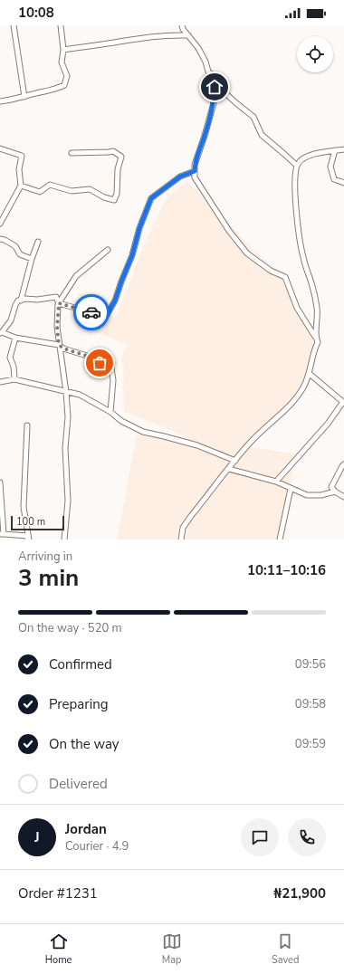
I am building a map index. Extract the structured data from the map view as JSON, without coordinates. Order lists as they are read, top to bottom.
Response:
{
  "scale_bar": "100 m",
  "page": {
    "status": "10:08",
    "scale": "100 m",
    "heading": ["3 min", "Arriving in", "10:11–10:16"],
    "panel": [
      "Jordan",
      "Courier · 4.9",
      "Order #1231",
      "₦21,900"
    ],
    "bar": "On the way · 520 m",
    "list": [
      ["Confirmed", "09:56"],
      ["Preparing", "09:58"],
      ["On the way", "09:59"],
      "Delivered"
    ],
    "round": "J",
    "tabs": ["Home", "Map", "Saved"]
  }
}
